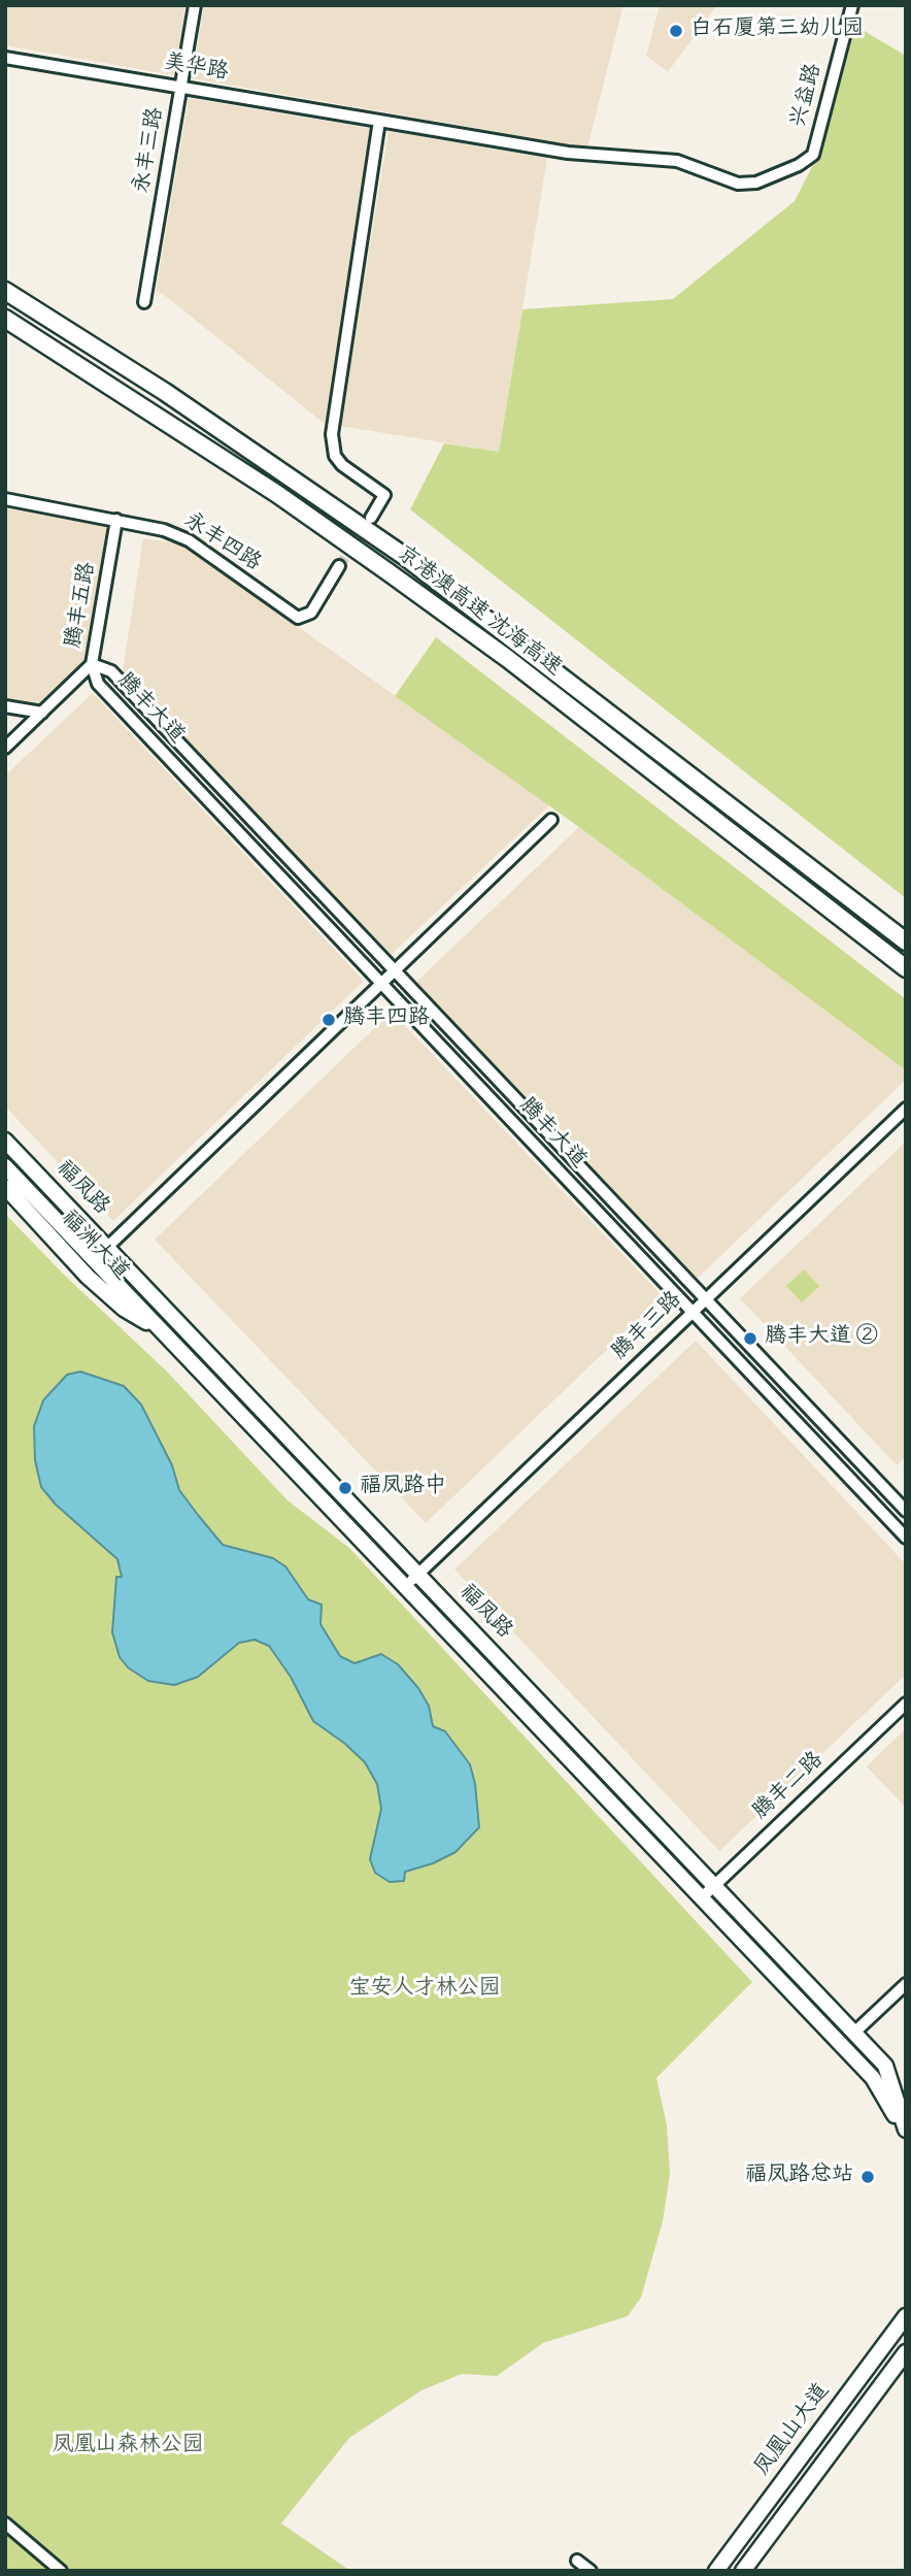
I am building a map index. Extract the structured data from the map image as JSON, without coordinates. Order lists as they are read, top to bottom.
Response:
{
  "streets": {
    "highway": ["京港澳高速 沈海高速"],
    "main road": ["福凤路", "福洲大道", "凤凰山大道"],
    "street": [
      "美华路",
      "兴益路",
      "永丰三路",
      "永丰四路",
      "腾丰五路",
      "腾丰大道",
      "腾丰三路",
      "腾丰二路"
    ]
  },
  "crossings": [
    ["美华路", "兴益路"],
    ["美华路", "永丰三路"],
    ["永丰四路", "腾丰五路"],
    ["腾丰五路", "腾丰大道"],
    ["腾丰大道", "腾丰三路"],
    ["福凤路", "福洲大道"],
    ["福凤路", "腾丰三路"],
    ["福凤路", "腾丰二路"]
  ],
  "parks": ["宝安人才林公园", "凤凰山森林公园"],
  "places": [
    "白石厦第三幼儿园",
    "腾丰四路",
    "腾丰大道 ②",
    "福凤路中",
    "福凤路总站"
  ]
}
